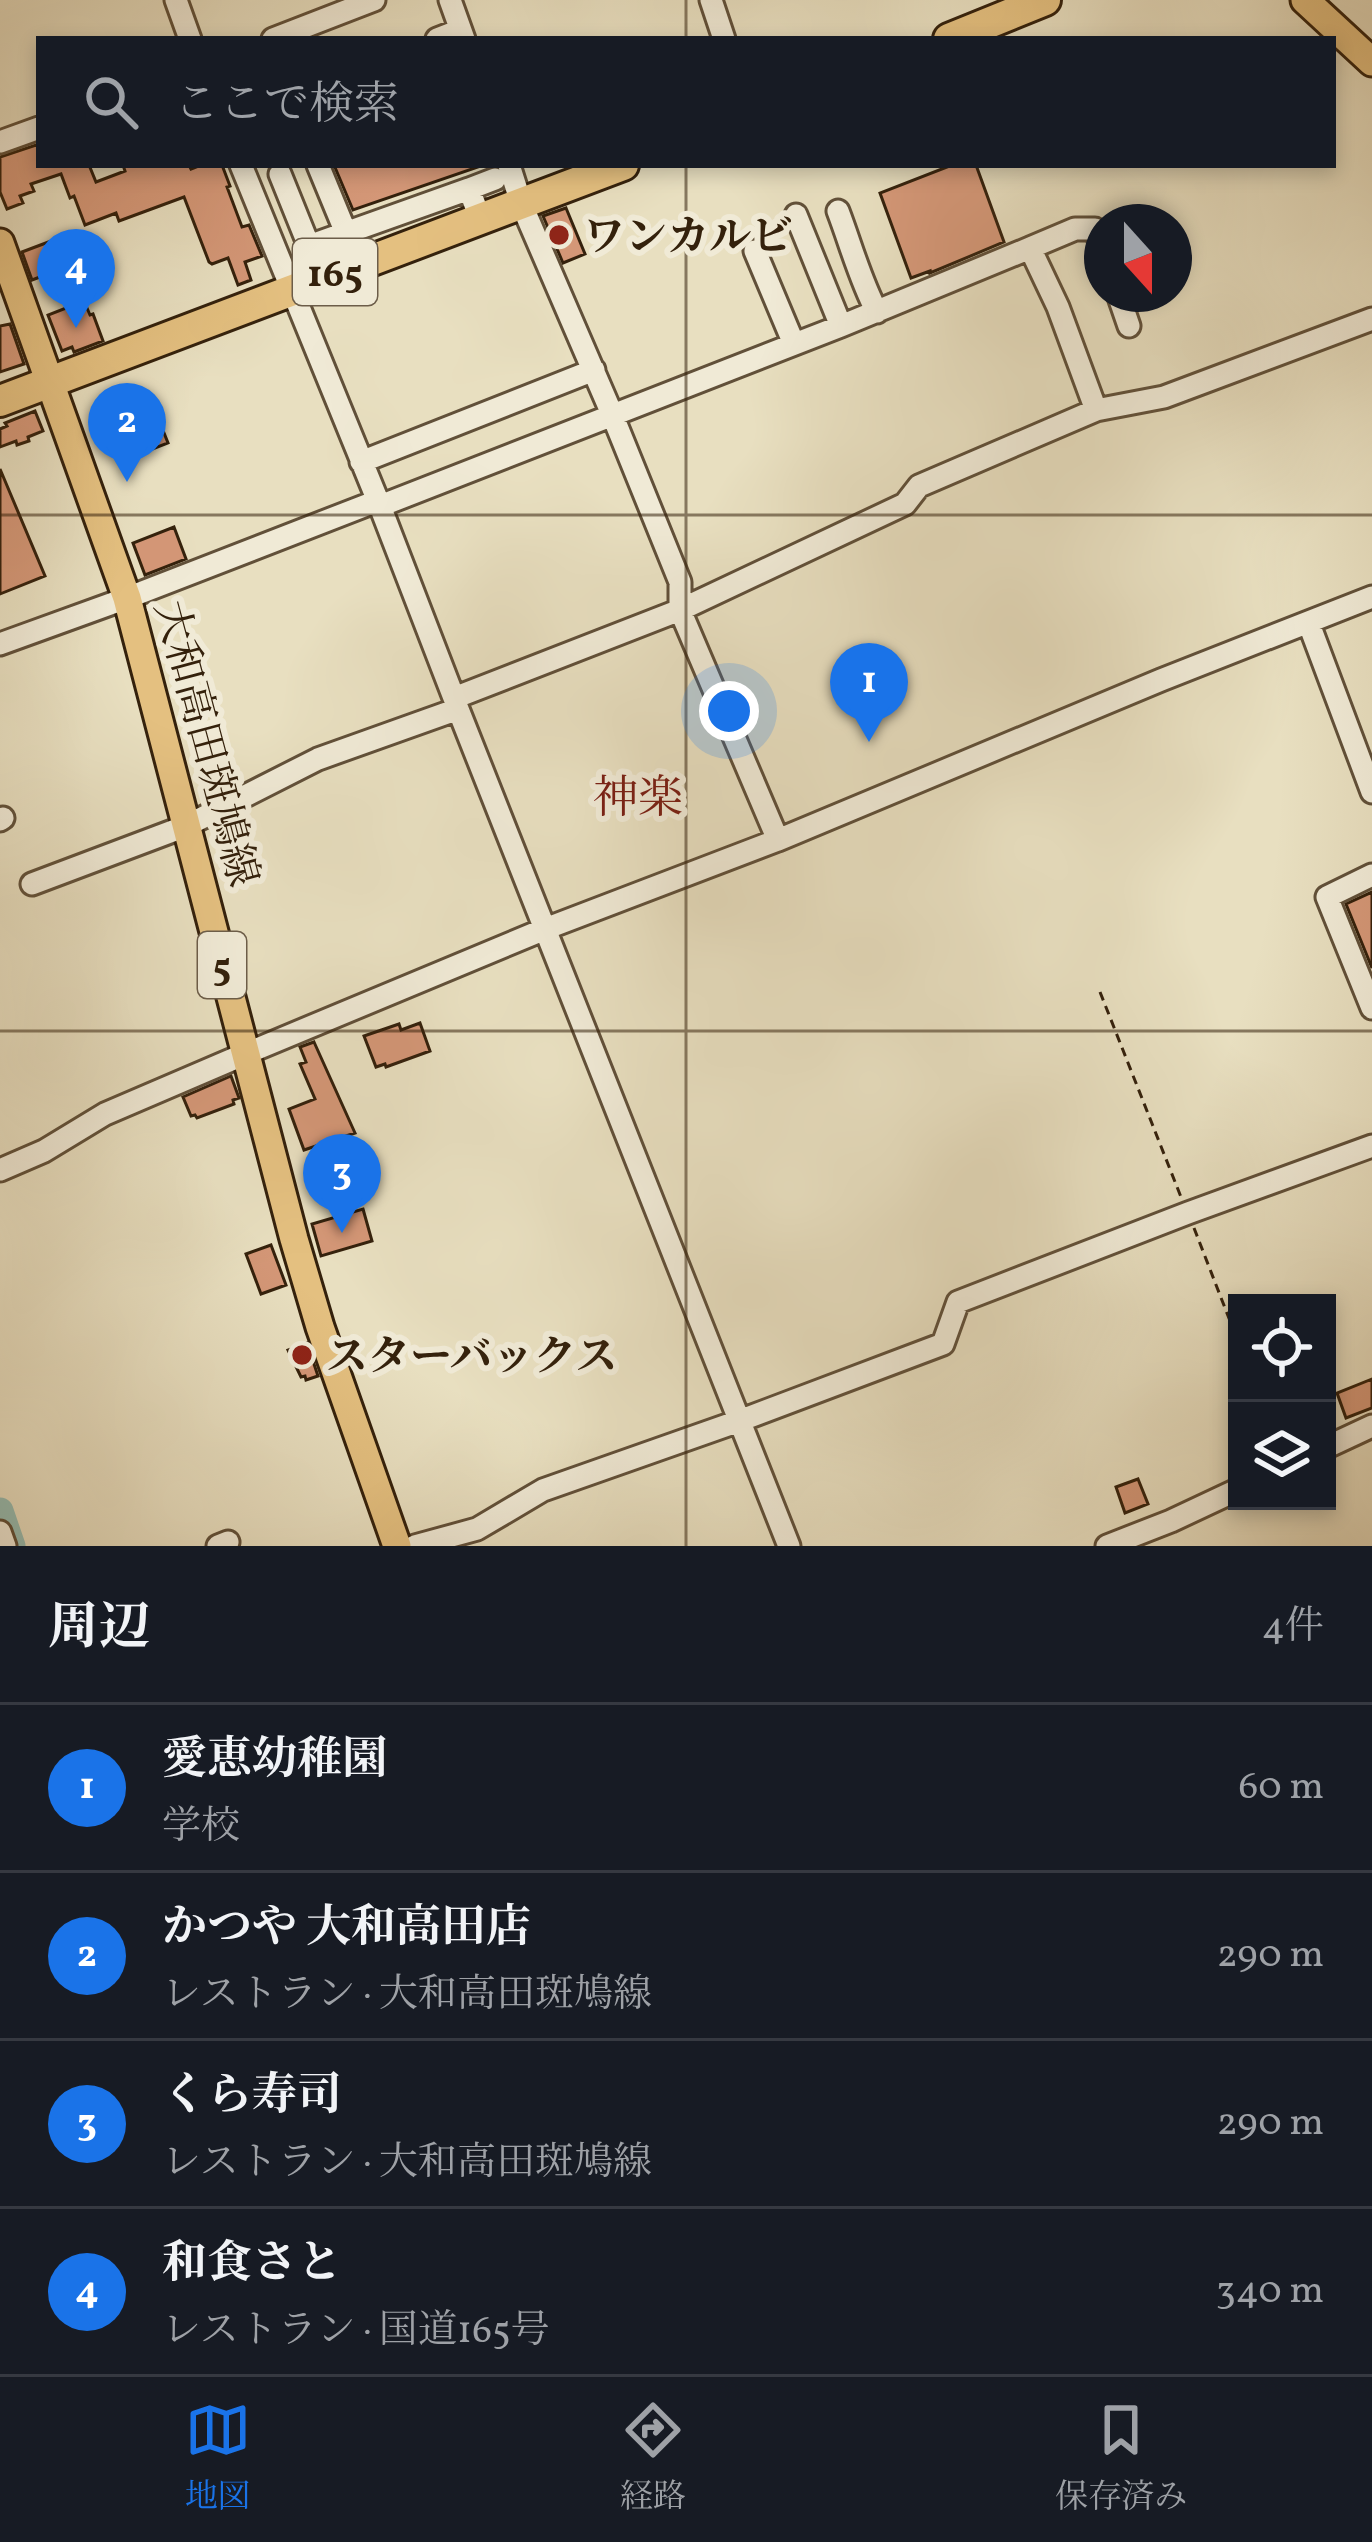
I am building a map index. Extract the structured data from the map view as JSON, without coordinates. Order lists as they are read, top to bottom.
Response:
{
  "streets": {
    "highway": ["165"],
    "main road": ["大和高田斑鳩線", "5"]
  },
  "crossings": [
    ["165", "大和高田斑鳩線"]
  ],
  "districts": ["神楽"],
  "places": ["ワンカルビ", "スターバックス"],
  "north": "bottom",
  "page": {
    "search": "ここで検索",
    "pins": [
      "4",
      "2",
      "1",
      "3"
    ],
    "heading": ["周辺", "4件"],
    "list": [
      {
        "mark": "1",
        "name": "愛恵幼稚園",
        "note": "学校",
        "value": "60 m"
      },
      {
        "mark": "2",
        "name": "かつや 大和高田店",
        "note": "レストラン · 大和高田斑鳩線",
        "value": "290 m"
      },
      {
        "mark": "3",
        "name": "くら寿司",
        "note": "レストラン · 大和高田斑鳩線",
        "value": "290 m"
      },
      {
        "mark": "4",
        "name": "和食さと",
        "note": "レストラン · 国道165号",
        "value": "340 m"
      }
    ],
    "nav": ["地図", "経路", "保存済み"]
  }
}
